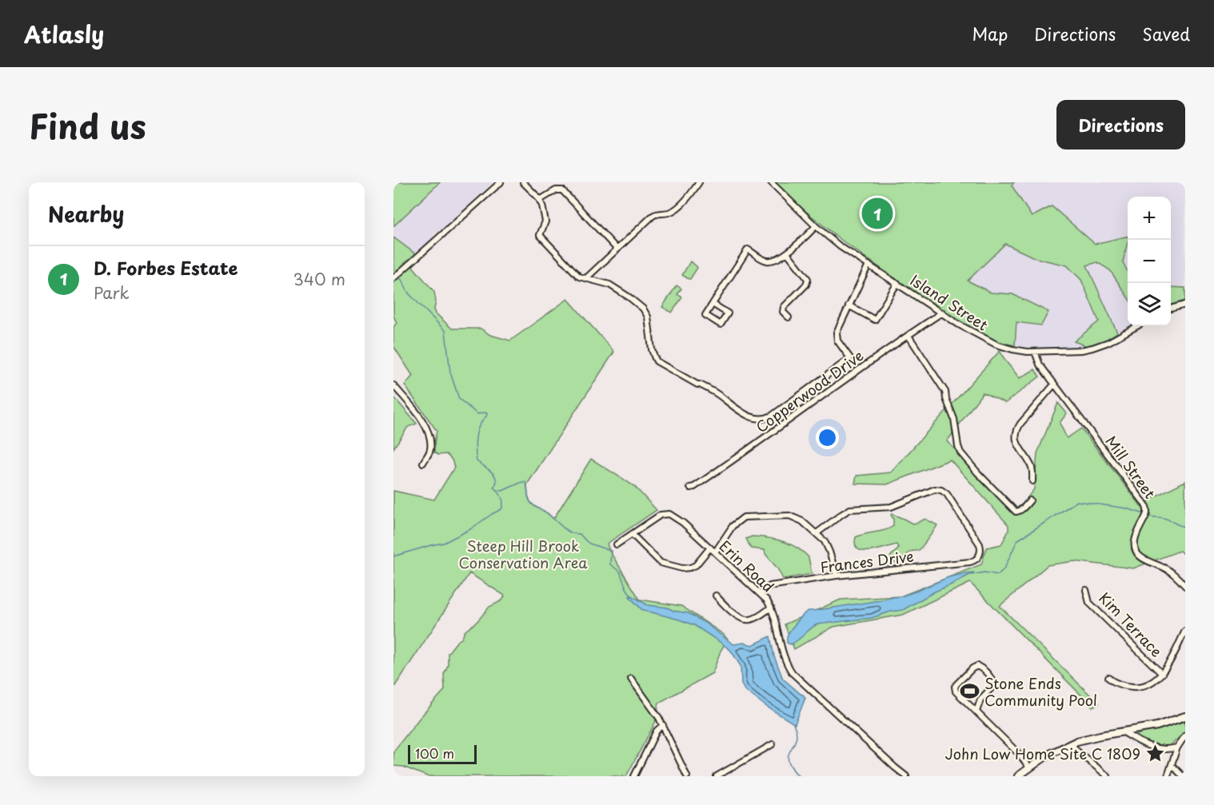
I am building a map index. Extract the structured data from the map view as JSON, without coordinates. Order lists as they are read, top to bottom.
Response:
{
  "streets": {
    "street": [
      "Island Street",
      "Copperwood Drive",
      "Mill Street",
      "Frances Drive",
      "Erin Road",
      "Kim Terrace"
    ]
  },
  "crossings": [
    ["Island Street", "Copperwood Drive"],
    ["Island Street", "Mill Street"],
    ["Frances Drive", "Erin Road"]
  ],
  "parks": ["Steep Hill Brook Conservation Area"],
  "places": {
    "sports": ["Stone Ends Community Pool"],
    "place": ["John Low Home Site C 1809"]
  },
  "scale_bar": "100 m",
  "page": {
    "header": "Atlasly",
    "nav": ["Map", "Directions", "Saved"],
    "title": "Find us",
    "buttons": "Directions",
    "heading": "Nearby",
    "pins": "1",
    "map_buttons": ["+", "−"],
    "list": [
      {
        "mark": "1",
        "name": "D. Forbes Estate",
        "note": "Park",
        "value": "340 m"
      }
    ],
    "scale": "100 m"
  }
}
